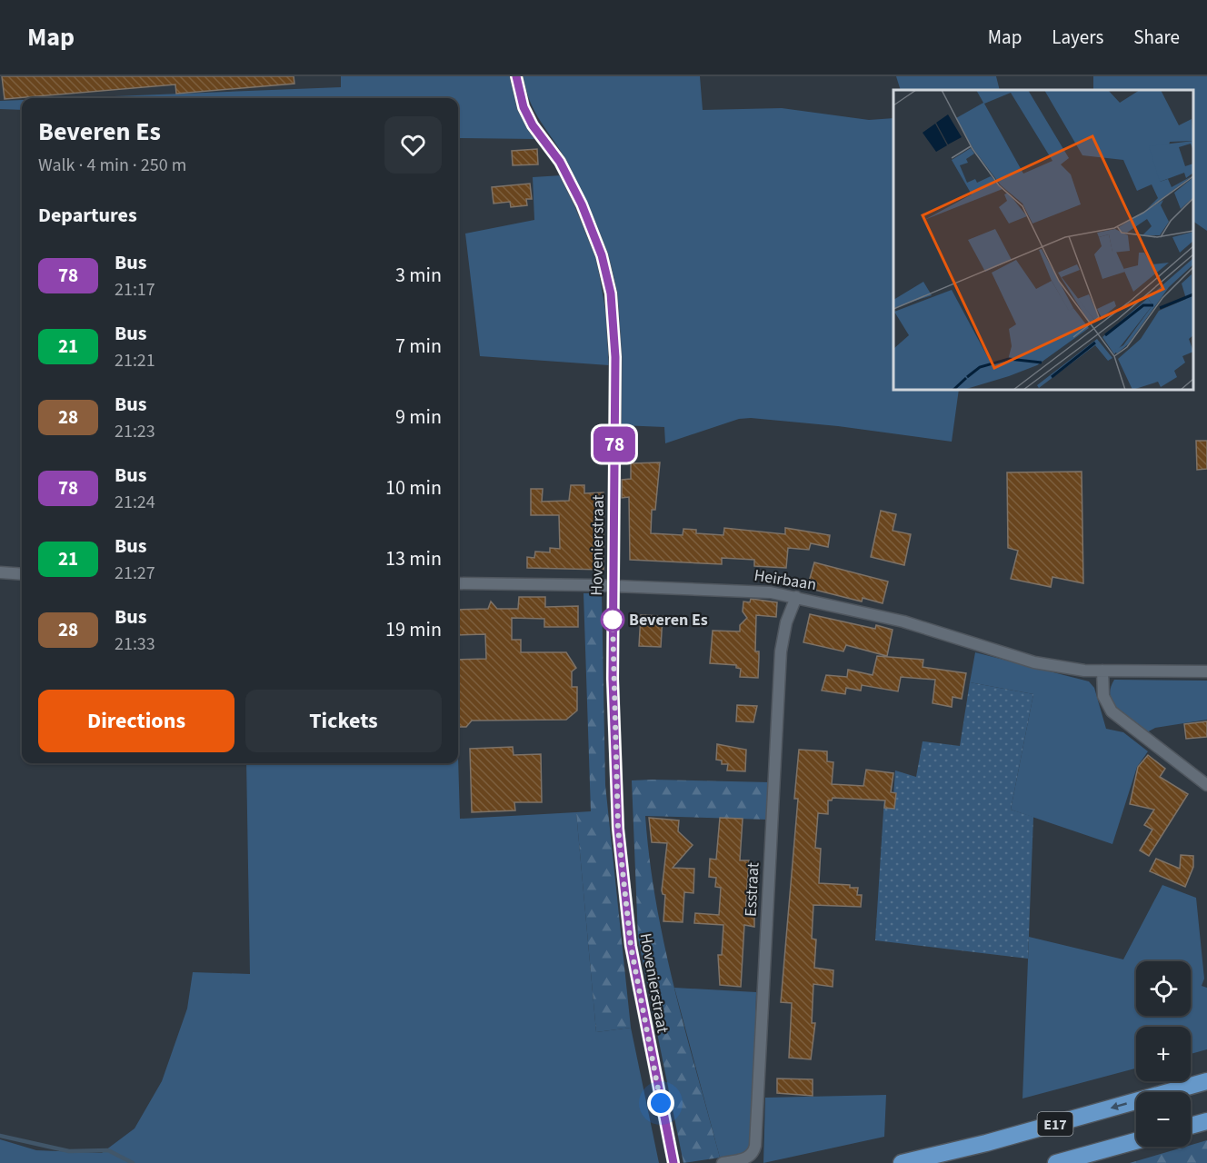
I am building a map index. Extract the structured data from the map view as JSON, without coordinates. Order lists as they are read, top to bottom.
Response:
{
  "streets": {
    "highway": ["E17"],
    "street": ["Hovenierstraat", "Heirbaan", "Esstraat"]
  },
  "crossings": [
    ["Hovenierstraat", "Heirbaan"],
    ["Heirbaan", "Esstraat"]
  ],
  "places": ["Beveren Es"],
  "lines": ["bus line 78"],
  "page": {
    "header": "Map",
    "nav": ["Map", "Layers", "Share"],
    "on_map": "78",
    "heading": [
      ["Beveren Es", "Walk · 4 min · 250 m"],
      "Departures"
    ],
    "list": [
      {
        "mark": "78",
        "name": "Bus",
        "note": "21:17",
        "value": "3 min"
      },
      {
        "mark": "21",
        "name": "Bus",
        "note": "21:21",
        "value": "7 min"
      },
      {
        "mark": "28",
        "name": "Bus",
        "note": "21:23",
        "value": "9 min"
      },
      {
        "mark": "78",
        "name": "Bus",
        "note": "21:24",
        "value": "10 min"
      },
      {
        "mark": "21",
        "name": "Bus",
        "note": "21:27",
        "value": "13 min"
      },
      {
        "mark": "28",
        "name": "Bus",
        "note": "21:33",
        "value": "19 min"
      }
    ],
    "buttons": ["Directions", "Tickets"],
    "map_buttons": ["+", "−"]
  }
}
